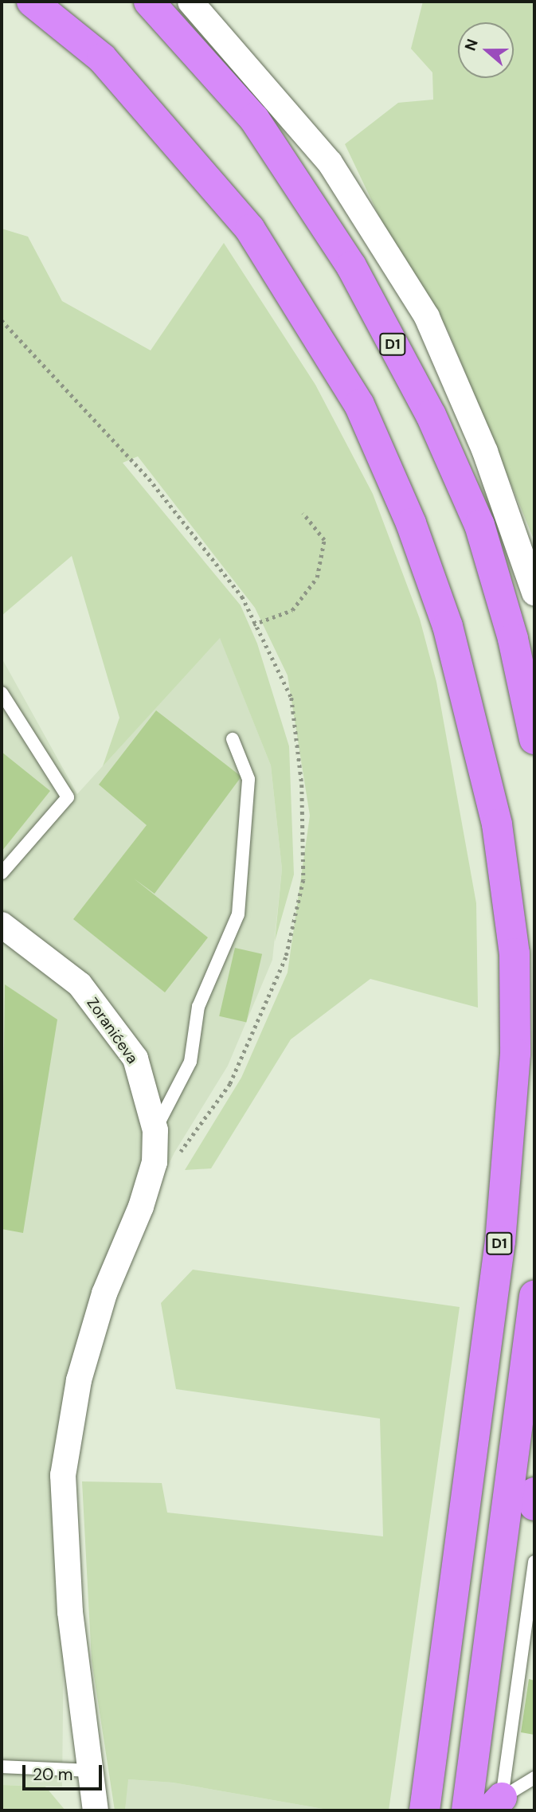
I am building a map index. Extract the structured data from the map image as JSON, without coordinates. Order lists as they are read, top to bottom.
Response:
{
  "streets": {
    "highway": ["D1"],
    "street": ["Zoranićeva"]
  },
  "scale_bar": "20 m",
  "north": "left"
}
